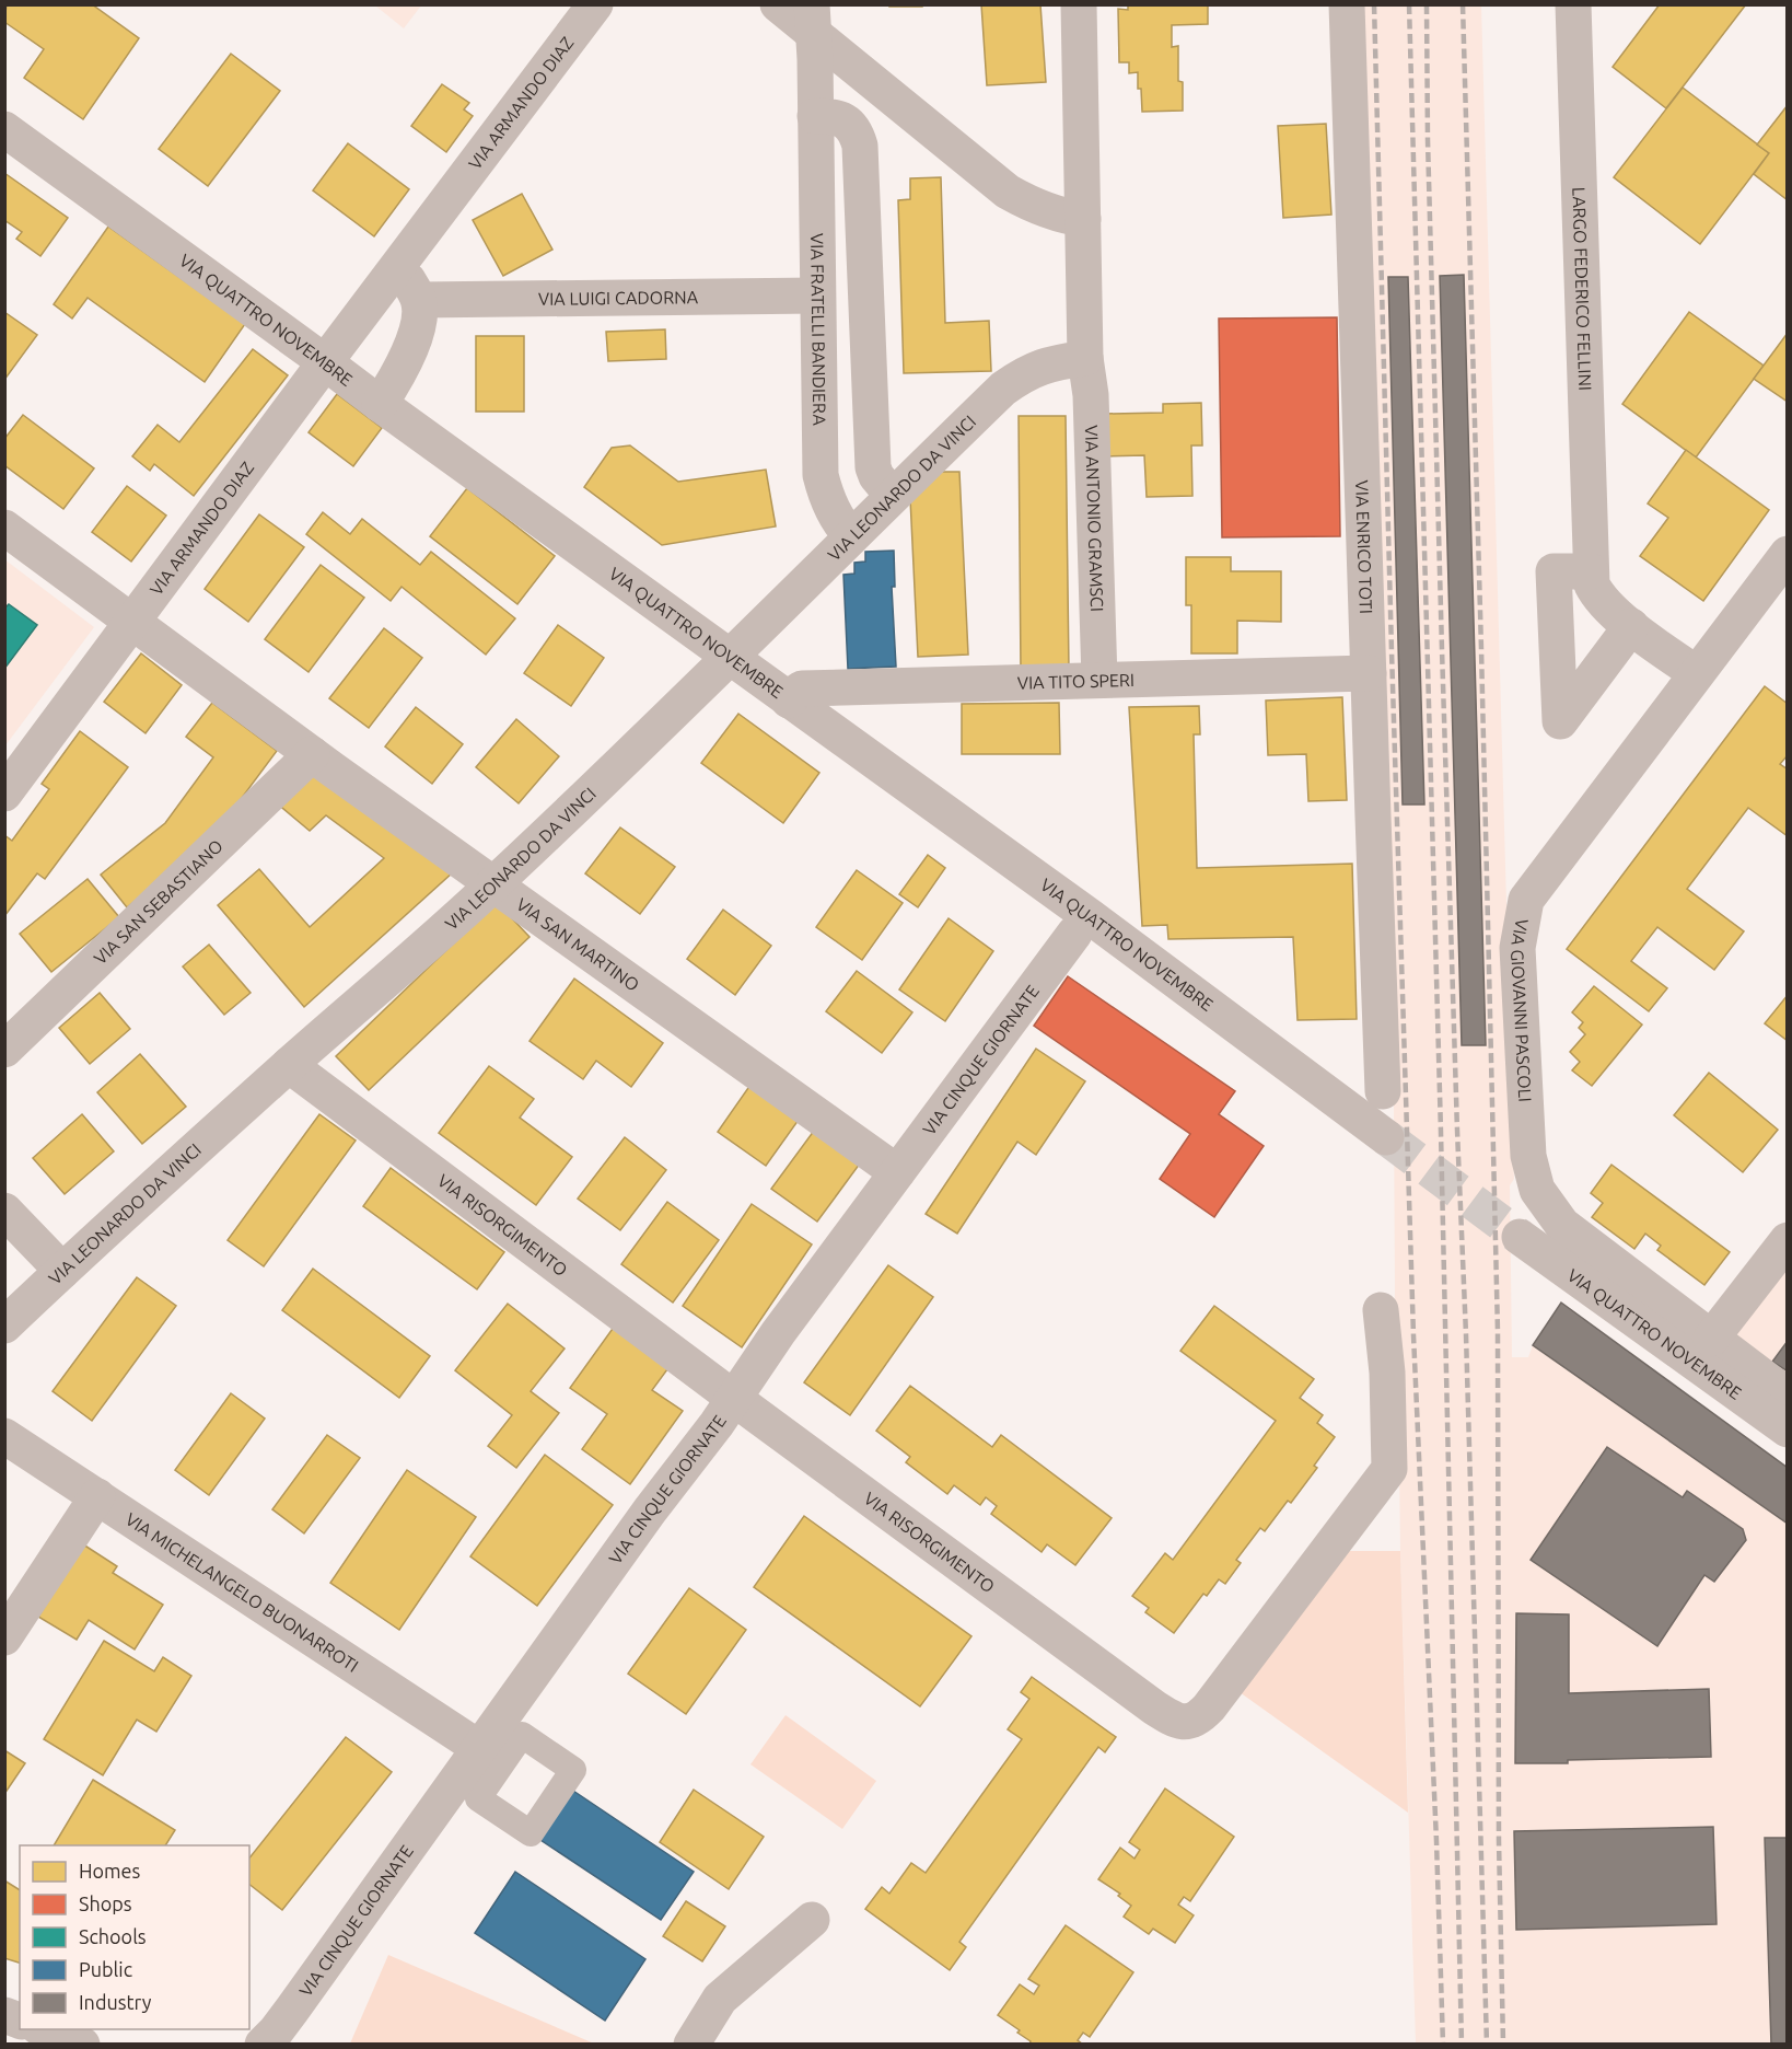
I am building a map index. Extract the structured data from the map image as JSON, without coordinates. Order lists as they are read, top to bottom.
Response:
{
  "streets": {
    "street": [
      "VIA ARMANDO DIAZ",
      "LARGO FEDERICO FELLINI",
      "VIA LUIGI CADORNA",
      "VIA QUATTRO NOVEMBRE",
      "VIA FRATELLI BANDIERA",
      "VIA LEONARDO DA VINCI",
      "VIA ANTONIO GRAMSCI",
      "VIA ENRICO TOTI",
      "VIA TITO SPERI",
      "VIA SAN SEBASTIANO",
      "VIA SAN MARTINO",
      "VIA GIOVANNI PASCOLI",
      "VIA CINQUE GIORNATE",
      "VIA RISORGIMENTO",
      "VIA MICHELANGELO BUONARROTI"
    ]
  },
  "crossings": [
    ["VIA ARMANDO DIAZ", "VIA QUATTRO NOVEMBRE"],
    ["VIA ARMANDO DIAZ", "VIA SAN MARTINO"],
    ["LARGO FEDERICO FELLINI", "VIA GIOVANNI PASCOLI"],
    ["VIA LUIGI CADORNA", "VIA FRATELLI BANDIERA"],
    ["VIA QUATTRO NOVEMBRE", "VIA LEONARDO DA VINCI"],
    ["VIA QUATTRO NOVEMBRE", "VIA TITO SPERI"],
    ["VIA FRATELLI BANDIERA", "VIA LEONARDO DA VINCI"],
    ["VIA LEONARDO DA VINCI", "VIA ANTONIO GRAMSCI"],
    ["VIA LEONARDO DA VINCI", "VIA SAN MARTINO"],
    ["VIA LEONARDO DA VINCI", "VIA RISORGIMENTO"],
    ["VIA ANTONIO GRAMSCI", "VIA TITO SPERI"],
    ["VIA ENRICO TOTI", "VIA TITO SPERI"],
    ["VIA SAN SEBASTIANO", "VIA SAN MARTINO"],
    ["VIA SAN MARTINO", "VIA CINQUE GIORNATE"],
    ["VIA CINQUE GIORNATE", "VIA RISORGIMENTO"],
    ["VIA CINQUE GIORNATE", "VIA MICHELANGELO BUONARROTI"]
  ],
  "legend": [
    "Homes",
    "Shops",
    "Schools",
    "Public",
    "Industry"
  ]
}
